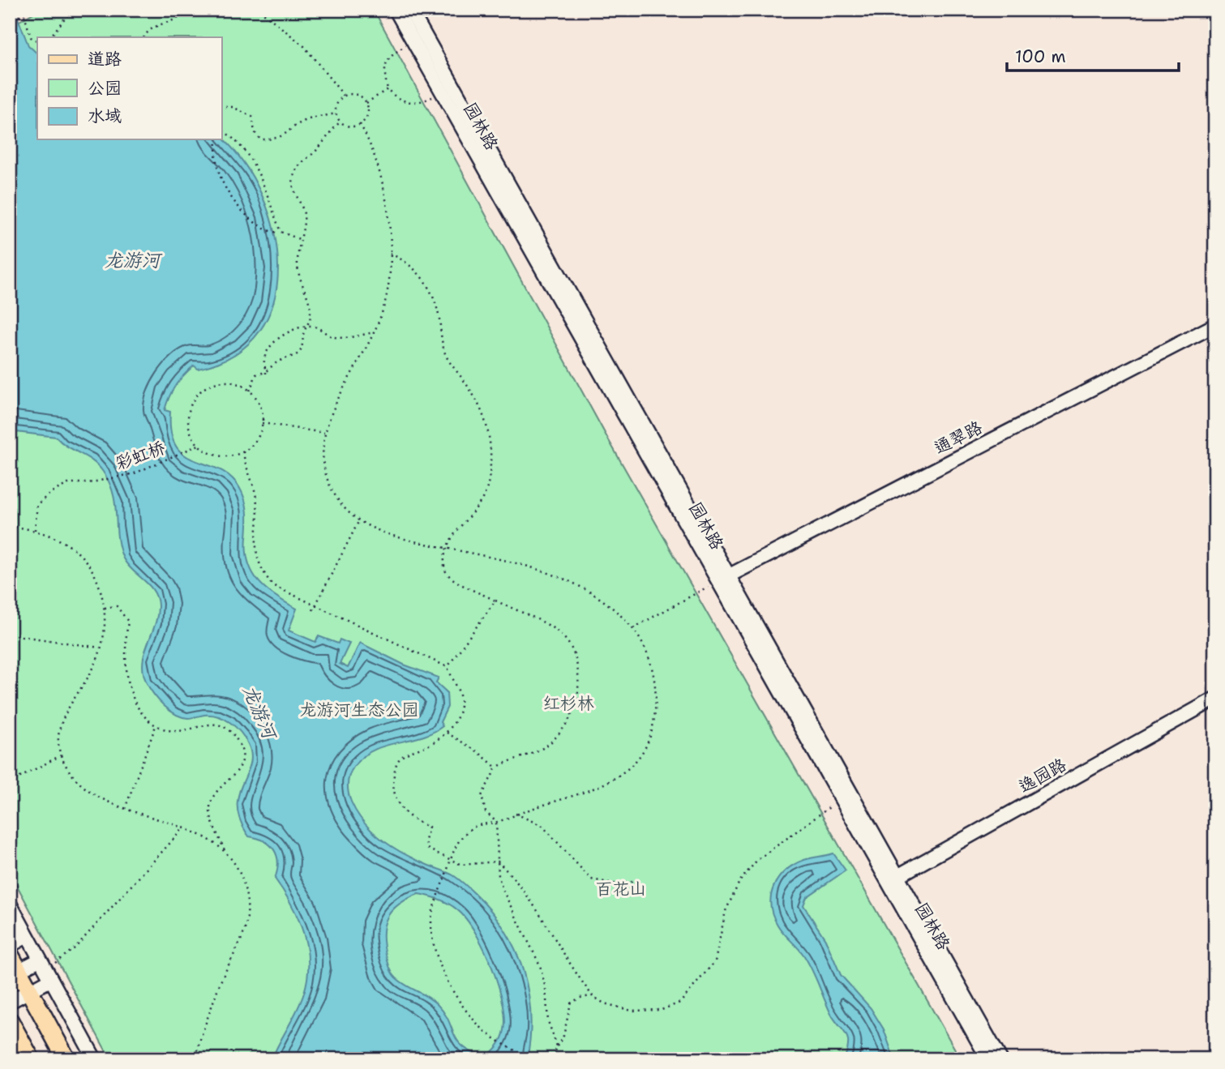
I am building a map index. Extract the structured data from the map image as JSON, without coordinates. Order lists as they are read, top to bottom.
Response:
{
  "streets": {
    "street": ["园林路", "通翠路", "逸园路"],
    "path": ["彩虹桥"]
  },
  "crossings": [
    ["园林路", "通翠路"],
    ["园林路", "逸园路"]
  ],
  "water": ["龙游河"],
  "parks": ["红杉林", "龙游河生态公园", "百花山"],
  "legend": ["道路", "公园", "水域"],
  "scale_bar": "100 m"
}
